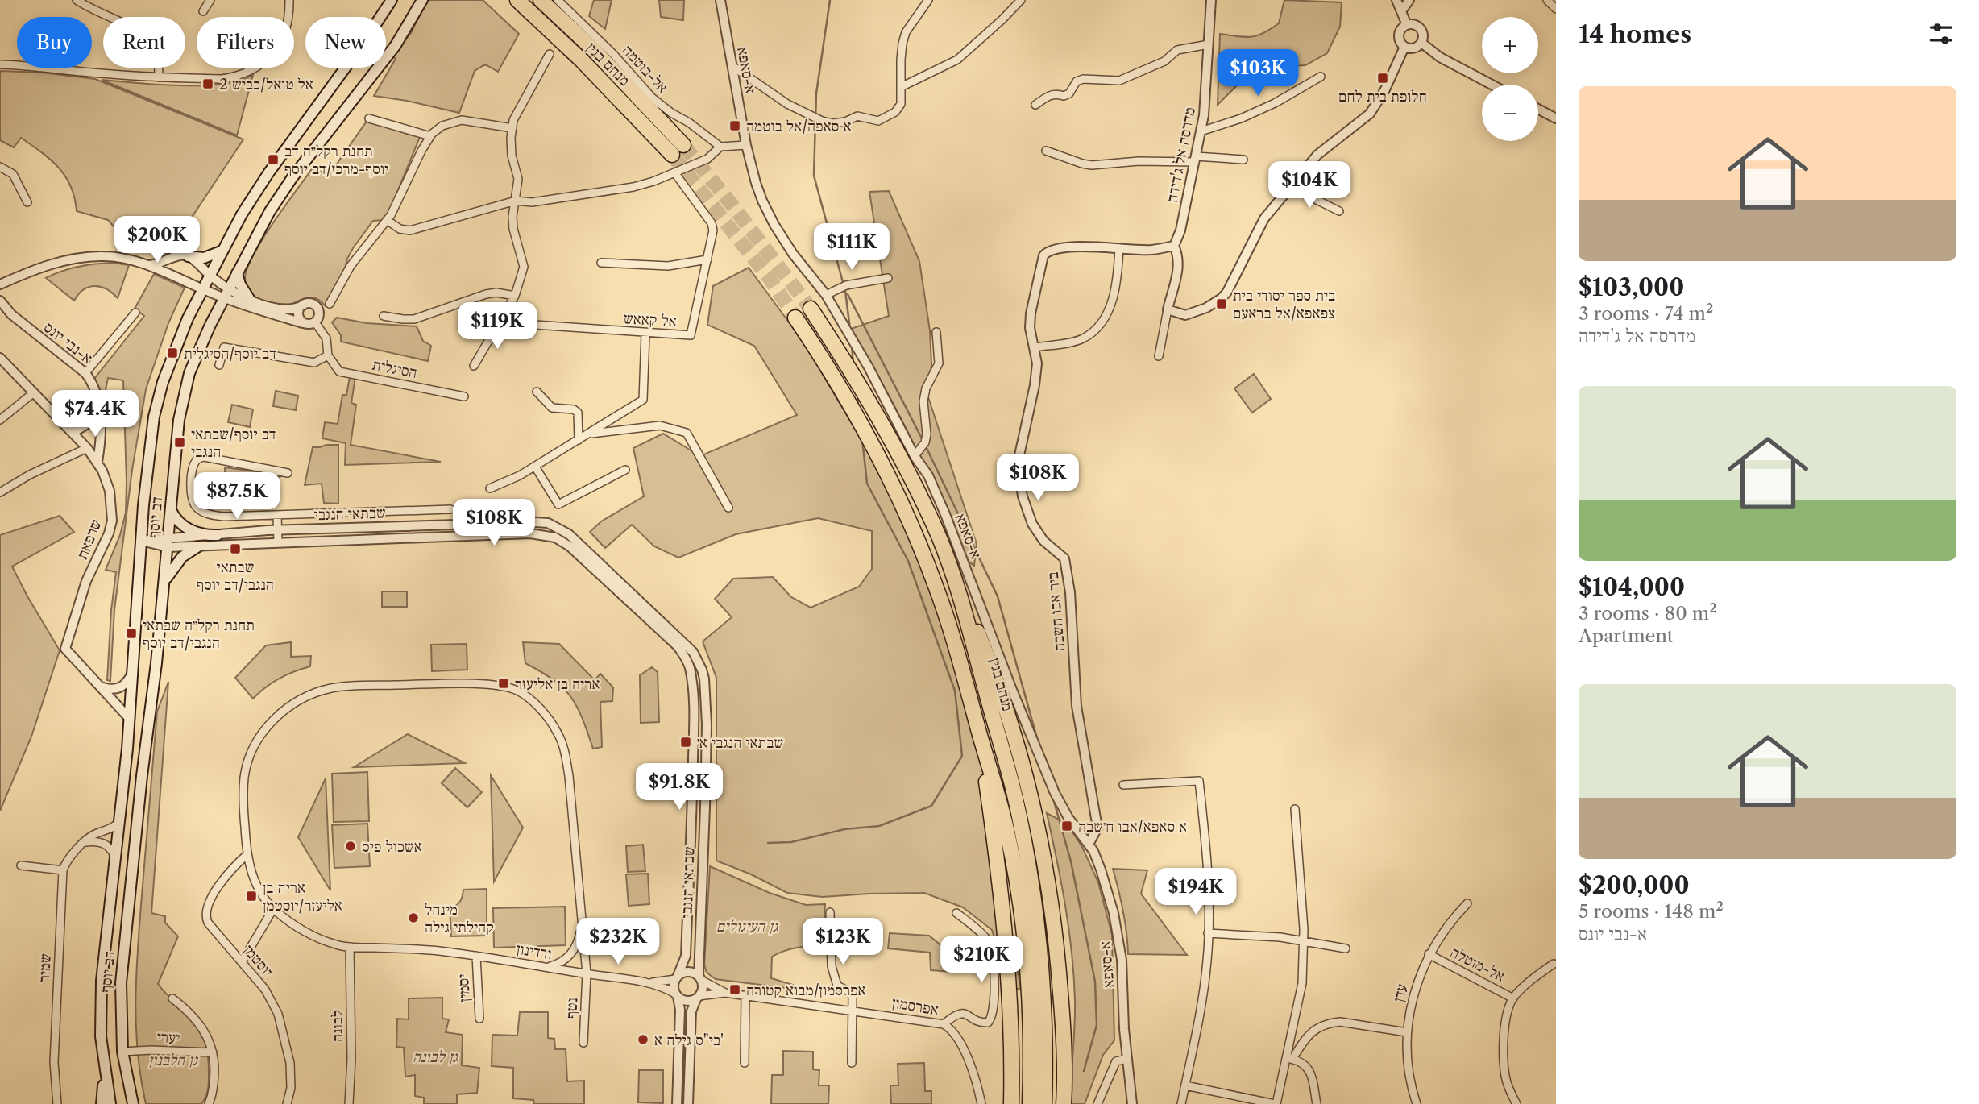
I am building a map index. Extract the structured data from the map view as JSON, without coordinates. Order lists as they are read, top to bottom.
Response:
{
  "streets": {
    "highway": ["מנחם בגין"],
    "main road": ["דב יוסף"],
    "street": [
      "אל-בוטמה",
      "א-סאפא",
      "מדרסה אל ג'דידה",
      "אל קאאש",
      "א-נבי יונס",
      "הסיגלית",
      "שבתאי הנגבי",
      "שרפאת",
      "ביר אבו חשבה",
      "ורדינון",
      "יוסטמן",
      "אל-מוטלה",
      "שמיר",
      "יסמין",
      "עדן",
      "אפרסמון",
      "נטף",
      "לבונה",
      "יערי"
    ]
  },
  "crossings": [
    ["א-סאפא", "ביר אבו חשבה"],
    ["מדרסה אל ג'דידה", "ביר אבו חשבה"],
    ["א-נבי יונס", "שרפאת"],
    ["שבתאי הנגבי", "דב יוסף"],
    ["שבתאי הנגבי", "ורדינון"],
    ["שבתאי הנגבי", "אפרסמון"],
    ["דב יוסף", "שרפאת"],
    ["דב יוסף", "יערי"],
    ["ורדינון", "יסמין"],
    ["ורדינון", "אפרסמון"],
    ["ורדינון", "נטף"],
    ["ורדינון", "לבונה"],
    ["אל-מוטלה", "עדן"]
  ],
  "parks": ["גן העיגולים", "גן לבונה", "גן הלבנון"],
  "places": {
    "transit": [
      "חלופת בית לחם",
      "אל טואל/כביש 2",
      "א סאפה/אל בוטמה",
      "תחנת רקל״ה דב יוסף-מרכז/דב יוסף",
      "בית ספר יסודי בית צפאפא/אל בראעם",
      "דב יוסף/הסיגלית",
      "דב יוסף/שבתאי הנגבי",
      "שבתאי הנגבי/דב יוסף",
      "תחנת רקל״ה שבתאי הנגבי/דב יוסף",
      "אריה בן אליעזר",
      "שבתאי הנגבי א׳",
      "א סאפא/אבו ח׳שבה",
      "אריה בן אליעזר/יוסטמן",
      "אפרסמון/מבוא קטורה"
    ],
    "other": ["אשכול פיס", "מינהל קהילתי גילה", "בי\"ס גילה א'"]
  },
  "page": {
    "heading": "14 homes",
    "map_buttons": ["+", "−"],
    "chip": [
      "Buy",
      "Rent",
      "Filters",
      "New"
    ],
    "price": [
      "$103K",
      "$104K",
      "$200K",
      "$111K",
      "$119K",
      "$74.4K",
      "$108K",
      "$87.5K",
      "$108K",
      "$91.8K",
      "$194K",
      "$232K",
      "$123K",
      "$210K"
    ],
    "list": [
      {
        "name": "$103,000",
        "note": "3 rooms · 74 m² · מדרסה אל ג'דידה"
      },
      {
        "name": "$104,000",
        "note": "3 rooms · 80 m² · Apartment"
      },
      {
        "name": "$200,000",
        "note": "5 rooms · 148 m² · א-נבי יונס"
      }
    ]
  }
}
